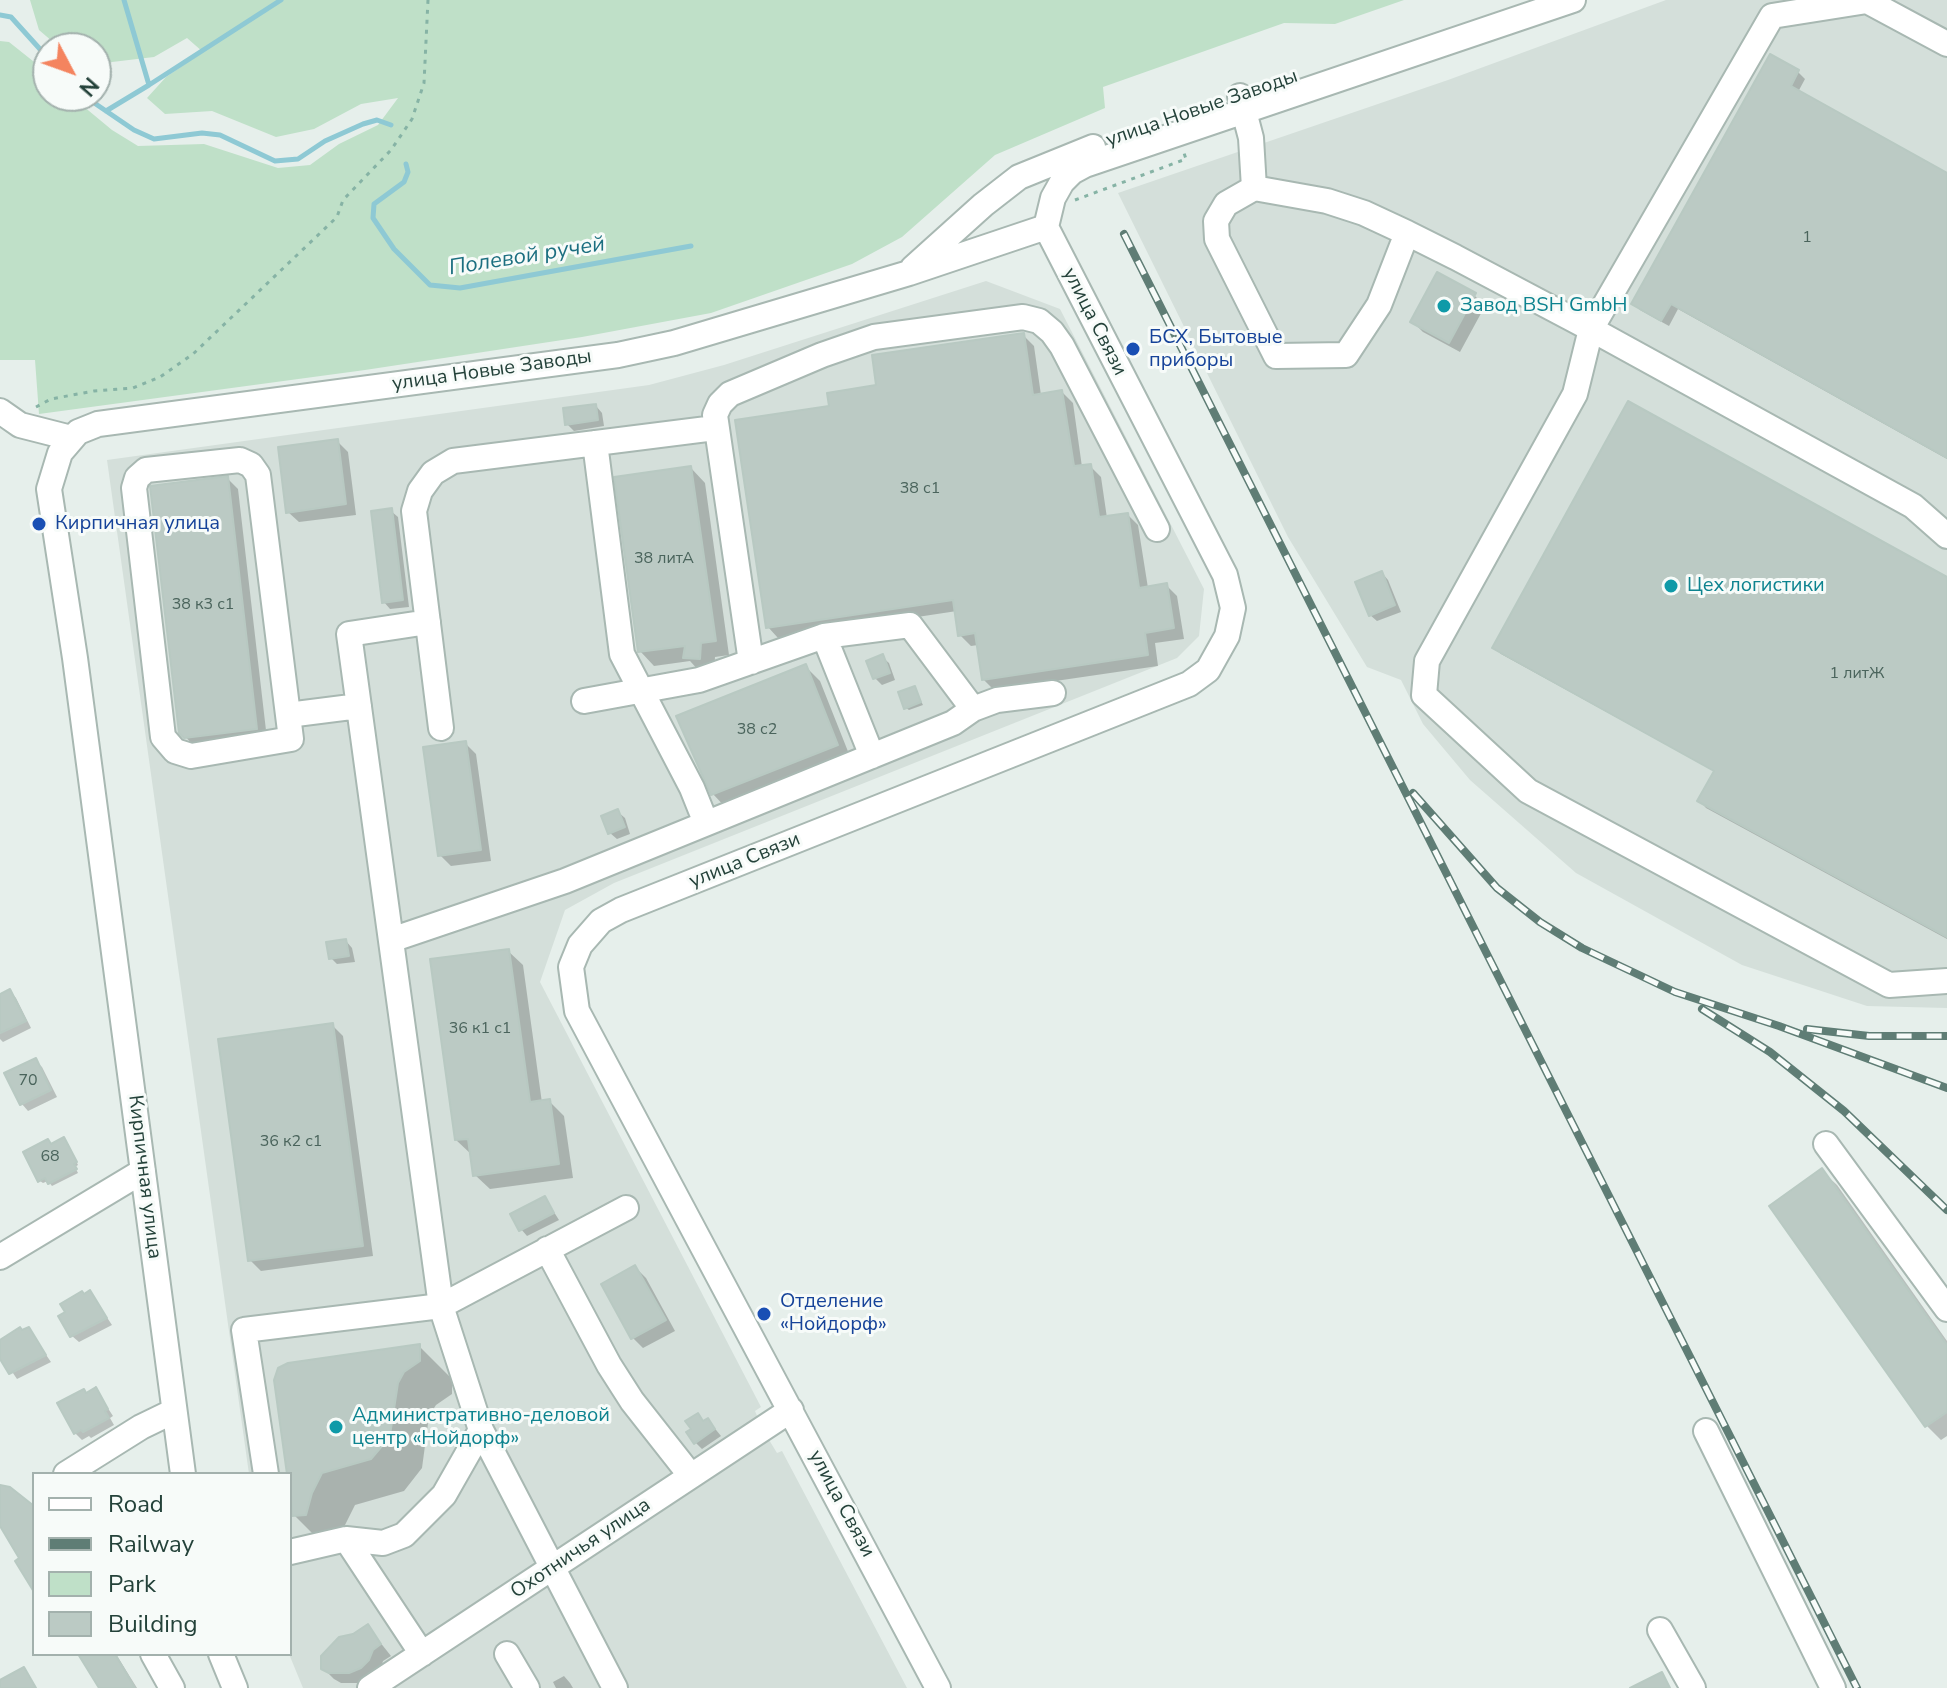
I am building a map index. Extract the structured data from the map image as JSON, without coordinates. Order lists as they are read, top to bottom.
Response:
{
  "streets": {
    "street": [
      "улица Новые Заводы",
      "улица Связи",
      "Кирпичная улица",
      "Охотничья улица"
    ]
  },
  "crossings": [
    ["улица Новые Заводы", "улица Связи"],
    ["улица Новые Заводы", "Кирпичная улица"],
    ["улица Связи", "Охотничья улица"]
  ],
  "water": ["Полевой ручей"],
  "places": [
    "Завод BSH GmbH",
    "БСХ, Бытовые приборы",
    "Кирпичная улица",
    "Цех логистики",
    "Отделение «Нойдорф»",
    "Административно-деловой центр «Нойдорф»"
  ],
  "house_numbers": [
    "1",
    "38 с1",
    "38 литА",
    "38 к3 с1",
    "1 литЖ",
    "38 с2",
    "36 к1 с1",
    "70",
    "36 к2 с1",
    "68"
  ],
  "legend": [
    "Road",
    "Railway",
    "Park",
    "Building"
  ],
  "north": "bottom right"
}
